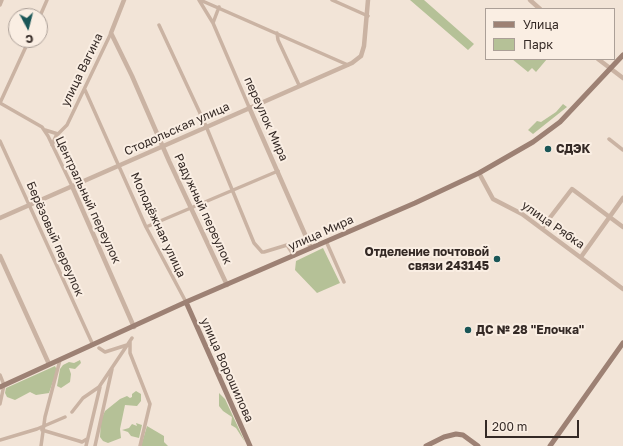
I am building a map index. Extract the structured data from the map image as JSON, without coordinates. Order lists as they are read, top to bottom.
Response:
{
  "streets": {
    "main road": ["улица Мира", "улица Ворошилова"],
    "street": [
      "улица Вагина",
      "переулок Мира",
      "Стодольская улица",
      "Центральный переулок",
      "Радужный переулок",
      "Молодёжная улица",
      "улица Рябка",
      "Берёзовый переулок"
    ]
  },
  "crossings": [
    ["улица Вагина", "Центральный переулок"],
    ["улица Вагина", "Радужный переулок"],
    ["улица Вагина", "Молодёжная улица"],
    ["переулок Мира", "Стодольская улица"],
    ["переулок Мира", "улица Мира"],
    ["Стодольская улица", "Центральный переулок"],
    ["Стодольская улица", "Радужный переулок"],
    ["Стодольская улица", "Молодёжная улица"],
    ["Стодольская улица", "Берёзовый переулок"],
    ["Центральный переулок", "улица Мира"],
    ["Радужный переулок", "улица Мира"],
    ["Молодёжная улица", "улица Мира"],
    ["Молодёжная улица", "улица Ворошилова"],
    ["улица Рябка", "улица Мира"],
    ["улица Мира", "Берёзовый переулок"],
    ["улица Мира", "улица Ворошилова"]
  ],
  "places": ["СДЭК", "Отделение почтовой связи 243145", "ДС № 28 \"Елочка\""],
  "legend": ["Улица", "Парк"],
  "scale_bar": "200 m",
  "north": "bottom"
}
